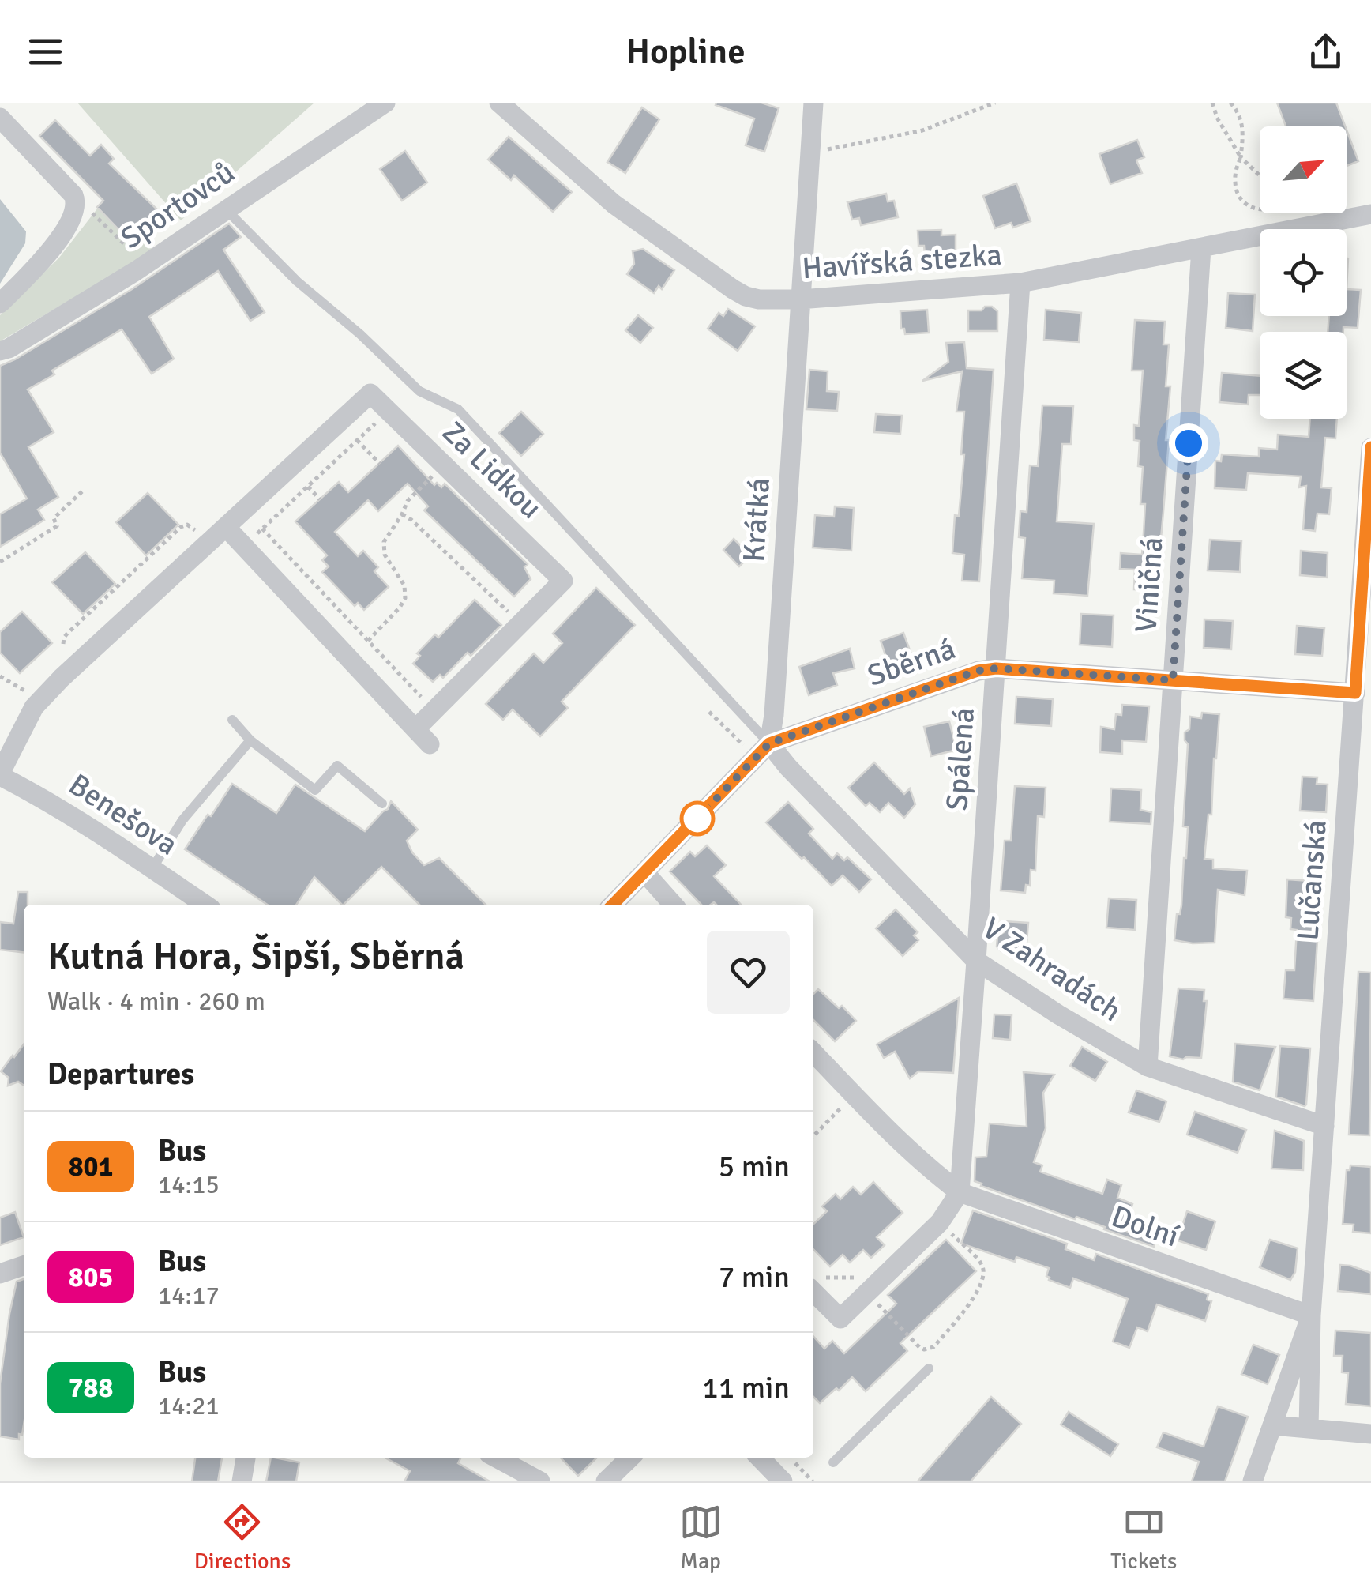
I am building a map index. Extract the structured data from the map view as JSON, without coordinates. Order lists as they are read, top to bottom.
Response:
{
  "streets": {
    "street": [
      "Sportovců",
      "Havířská stezka",
      "Za Lidkou",
      "Krátká",
      "Viničná",
      "Sběrná",
      "Spálená",
      "Benešova",
      "Lučanská",
      "V Zahradách",
      "Dolní"
    ]
  },
  "crossings": [
    ["Havířská stezka", "Krátká"],
    ["Havířská stezka", "Viničná"],
    ["Havířská stezka", "Spálená"],
    ["Za Lidkou", "Benešova"],
    ["Krátká", "Sběrná"],
    ["Krátká", "V Zahradách"],
    ["Viničná", "Sběrná"],
    ["Viničná", "V Zahradách"],
    ["Sběrná", "Spálená"],
    ["Sběrná", "Lučanská"],
    ["Sběrná", "V Zahradách"],
    ["Spálená", "V Zahradách"],
    ["Spálená", "Dolní"],
    ["Lučanská", "V Zahradách"],
    ["Lučanská", "Dolní"]
  ],
  "lines": ["bus line 801"],
  "north": "top right",
  "page": {
    "header": "Hopline",
    "heading": [
      ["Kutná Hora, Šipší, Sběrná", "Walk · 4 min · 260 m"],
      "Departures"
    ],
    "list": [
      {
        "mark": "801",
        "name": "Bus",
        "note": "14:15",
        "value": "5 min"
      },
      {
        "mark": "805",
        "name": "Bus",
        "note": "14:17",
        "value": "7 min"
      },
      {
        "mark": "788",
        "name": "Bus",
        "note": "14:21",
        "value": "11 min"
      }
    ],
    "tabs": ["Directions", "Map", "Tickets"]
  }
}
